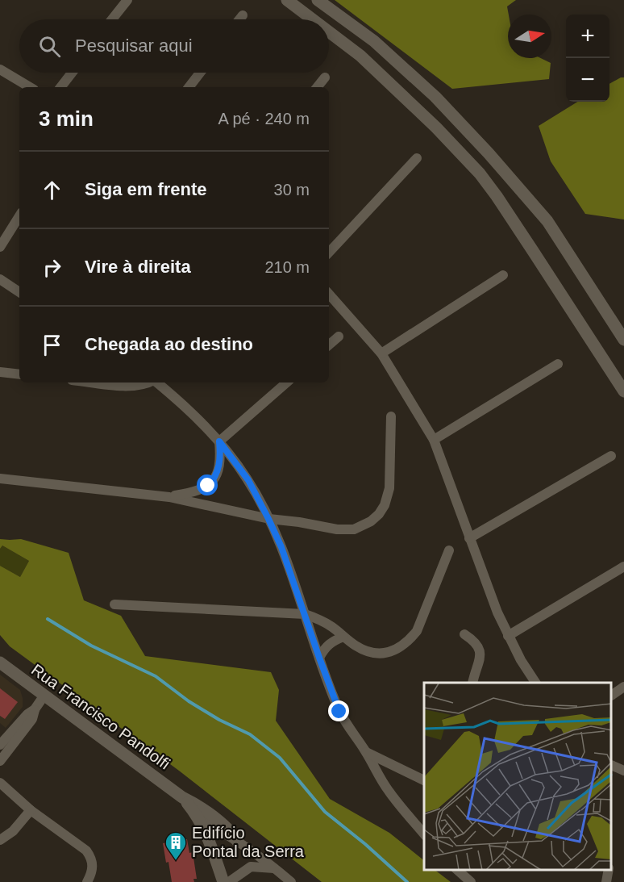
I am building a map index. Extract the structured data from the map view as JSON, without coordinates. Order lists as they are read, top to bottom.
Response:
{
  "streets": {
    "street": ["Rua Francisco Pandolfi"]
  },
  "places": {
    "building": ["Edifício Pontal da Serra"]
  },
  "north": "right",
  "page": {
    "map_buttons": ["+", "−"],
    "search": "Pesquisar aqui",
    "heading": ["3 min", "A pé · 240 m"],
    "list": [
      ["Siga em frente", "30 m"],
      ["Vire à direita", "210 m"],
      "Chegada ao destino"
    ]
  }
}
